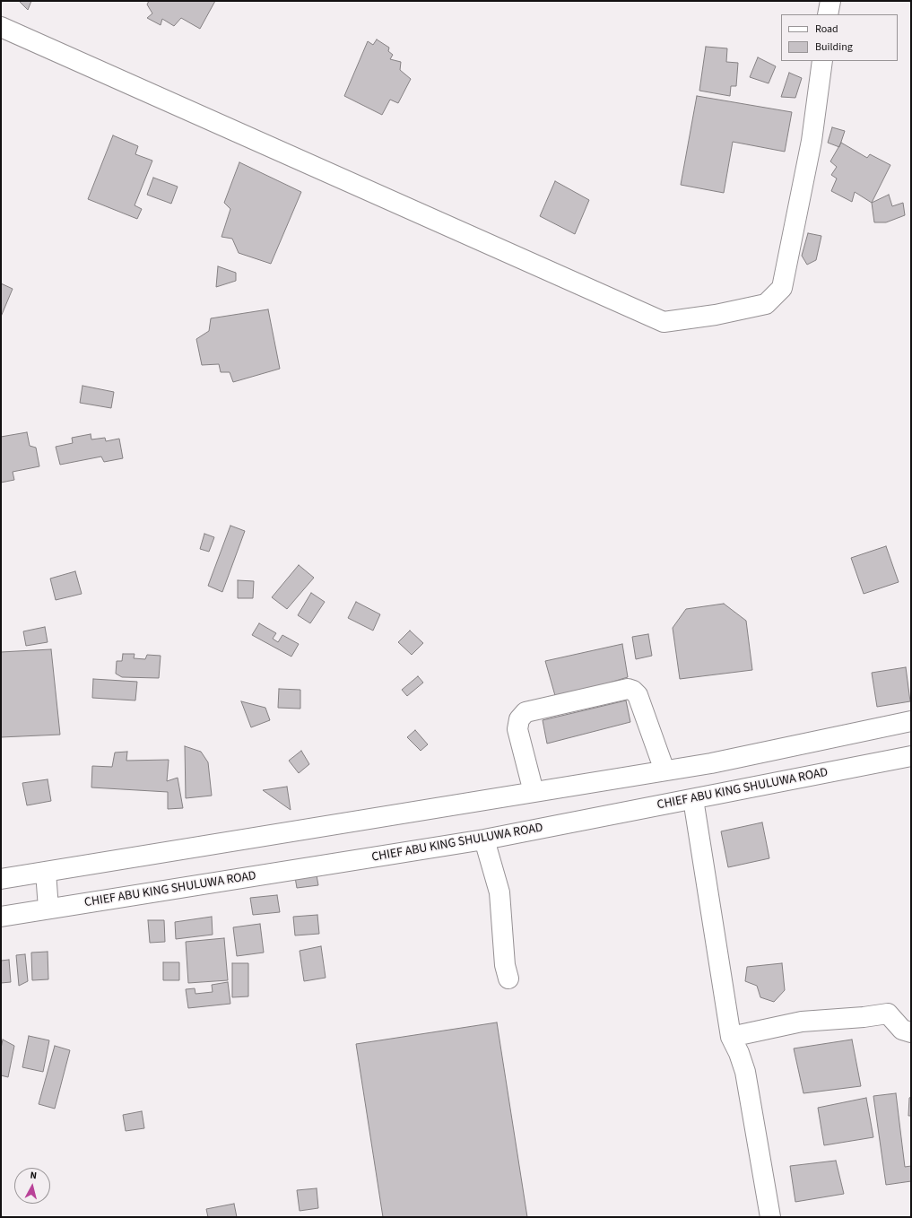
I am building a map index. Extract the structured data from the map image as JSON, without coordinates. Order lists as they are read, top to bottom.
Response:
{
  "streets": {
    "street": ["CHIEF ABU KING SHULUWA ROAD"]
  },
  "legend": ["Road", "Building"],
  "north": "top"
}
